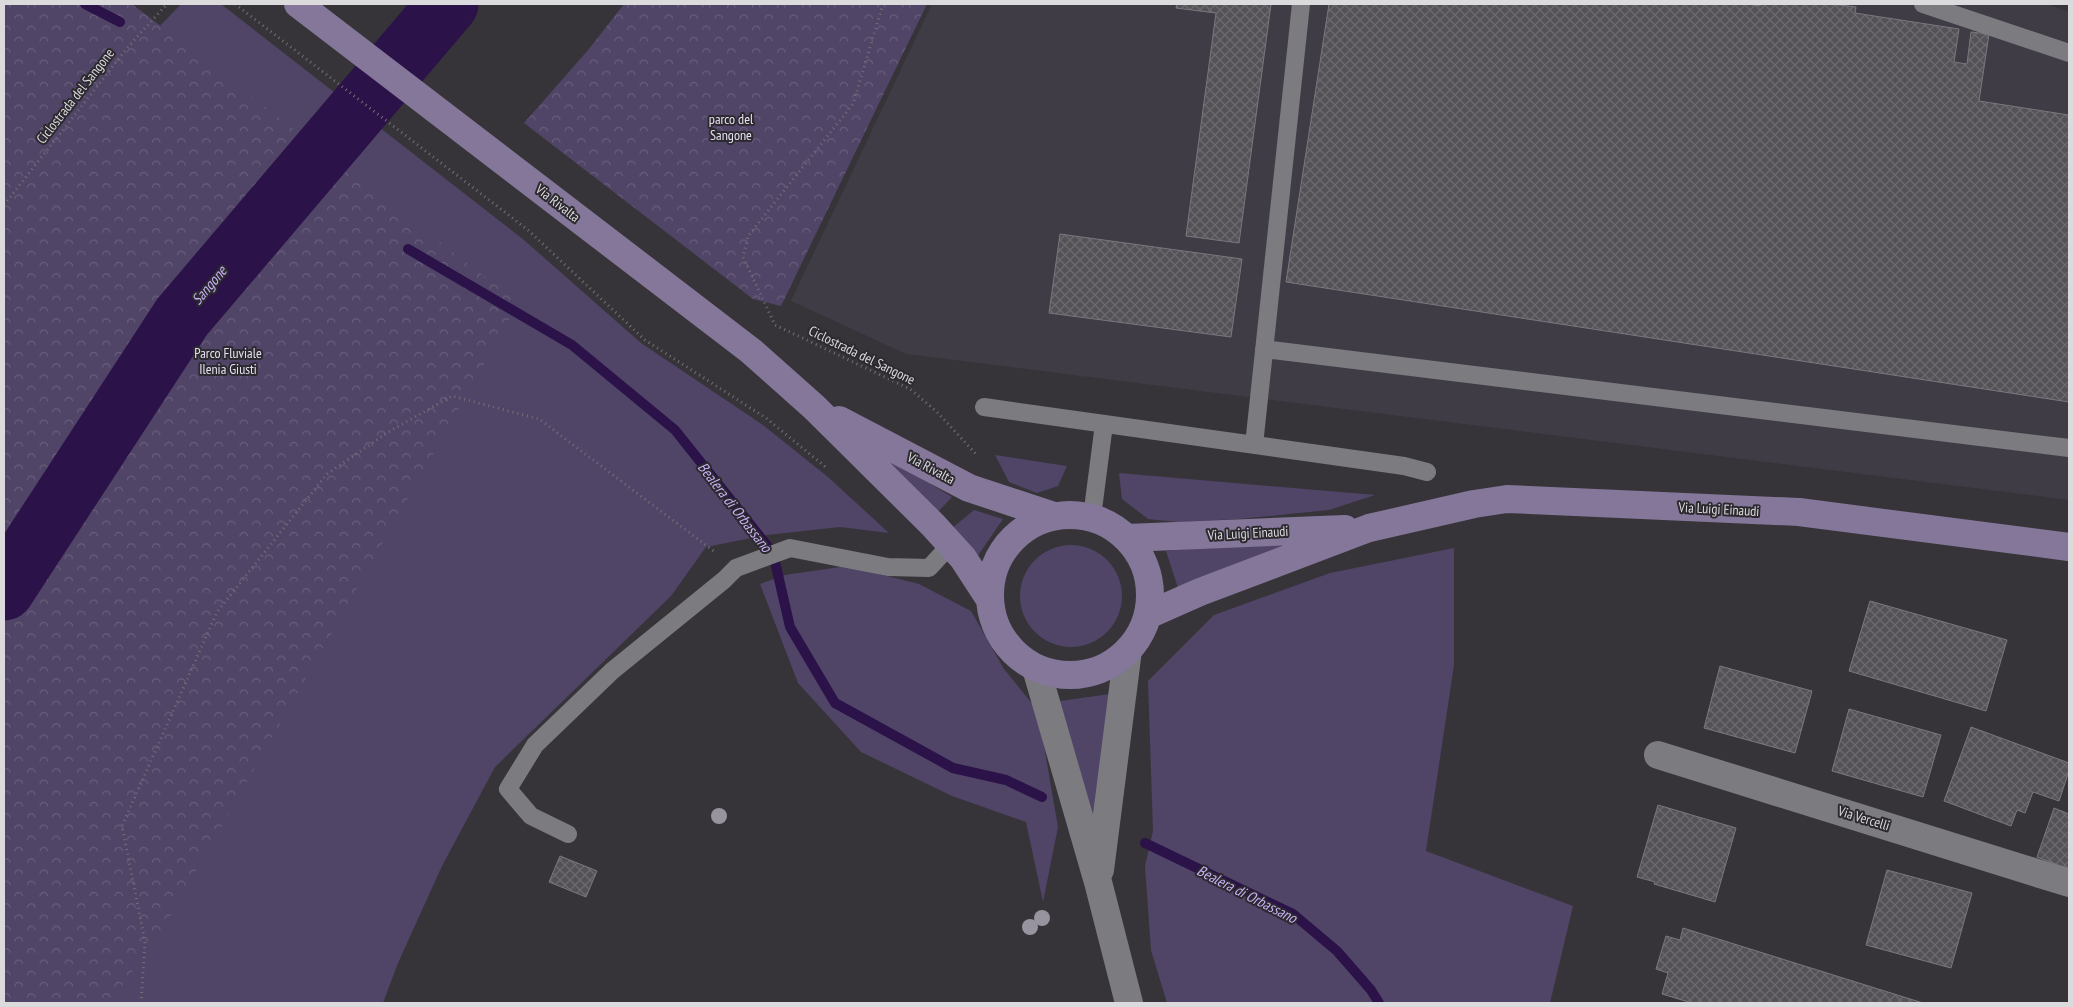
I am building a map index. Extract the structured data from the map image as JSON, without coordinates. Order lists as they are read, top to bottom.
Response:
{
  "streets": {
    "main road": ["Via Rivalta", "Via Luigi Einaudi"],
    "street": ["Via Vercelli"],
    "path": ["Ciclostrada del Sangone"]
  },
  "crossings": [
    ["Ciclostrada del Sangone", "Via Rivalta"],
    ["Via Rivalta", "Via Luigi Einaudi"]
  ],
  "water": ["Sangone", "Bealera di Orbassano"],
  "parks": ["parco del Sangone", "Parco Fluviale Ilenia Giusti"]
}
